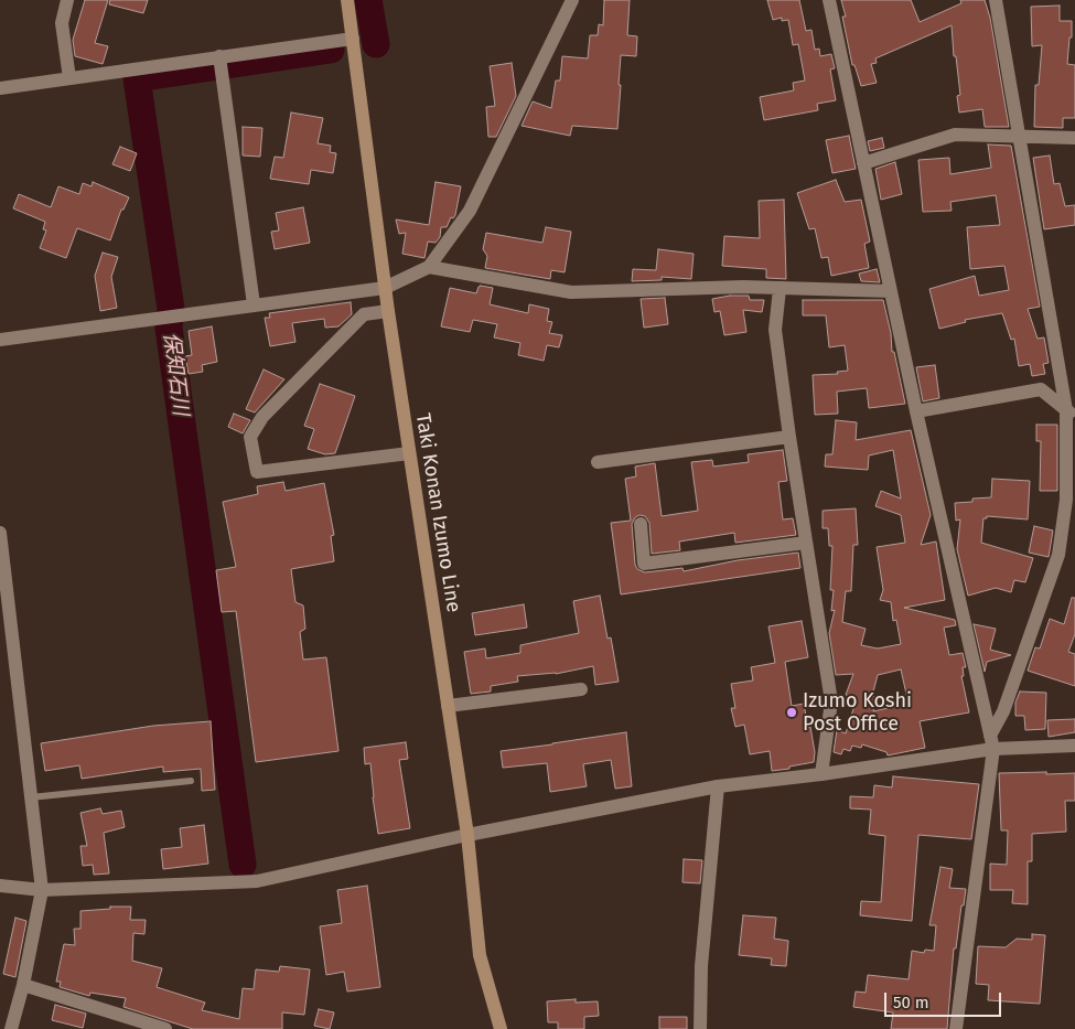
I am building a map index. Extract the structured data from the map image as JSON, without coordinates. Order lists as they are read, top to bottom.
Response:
{
  "streets": {
    "main road": ["Taki Konan Izumo Line"]
  },
  "water": ["保知石川"],
  "places": ["Izumo Koshi Post Office"],
  "scale_bar": "50 m"
}
